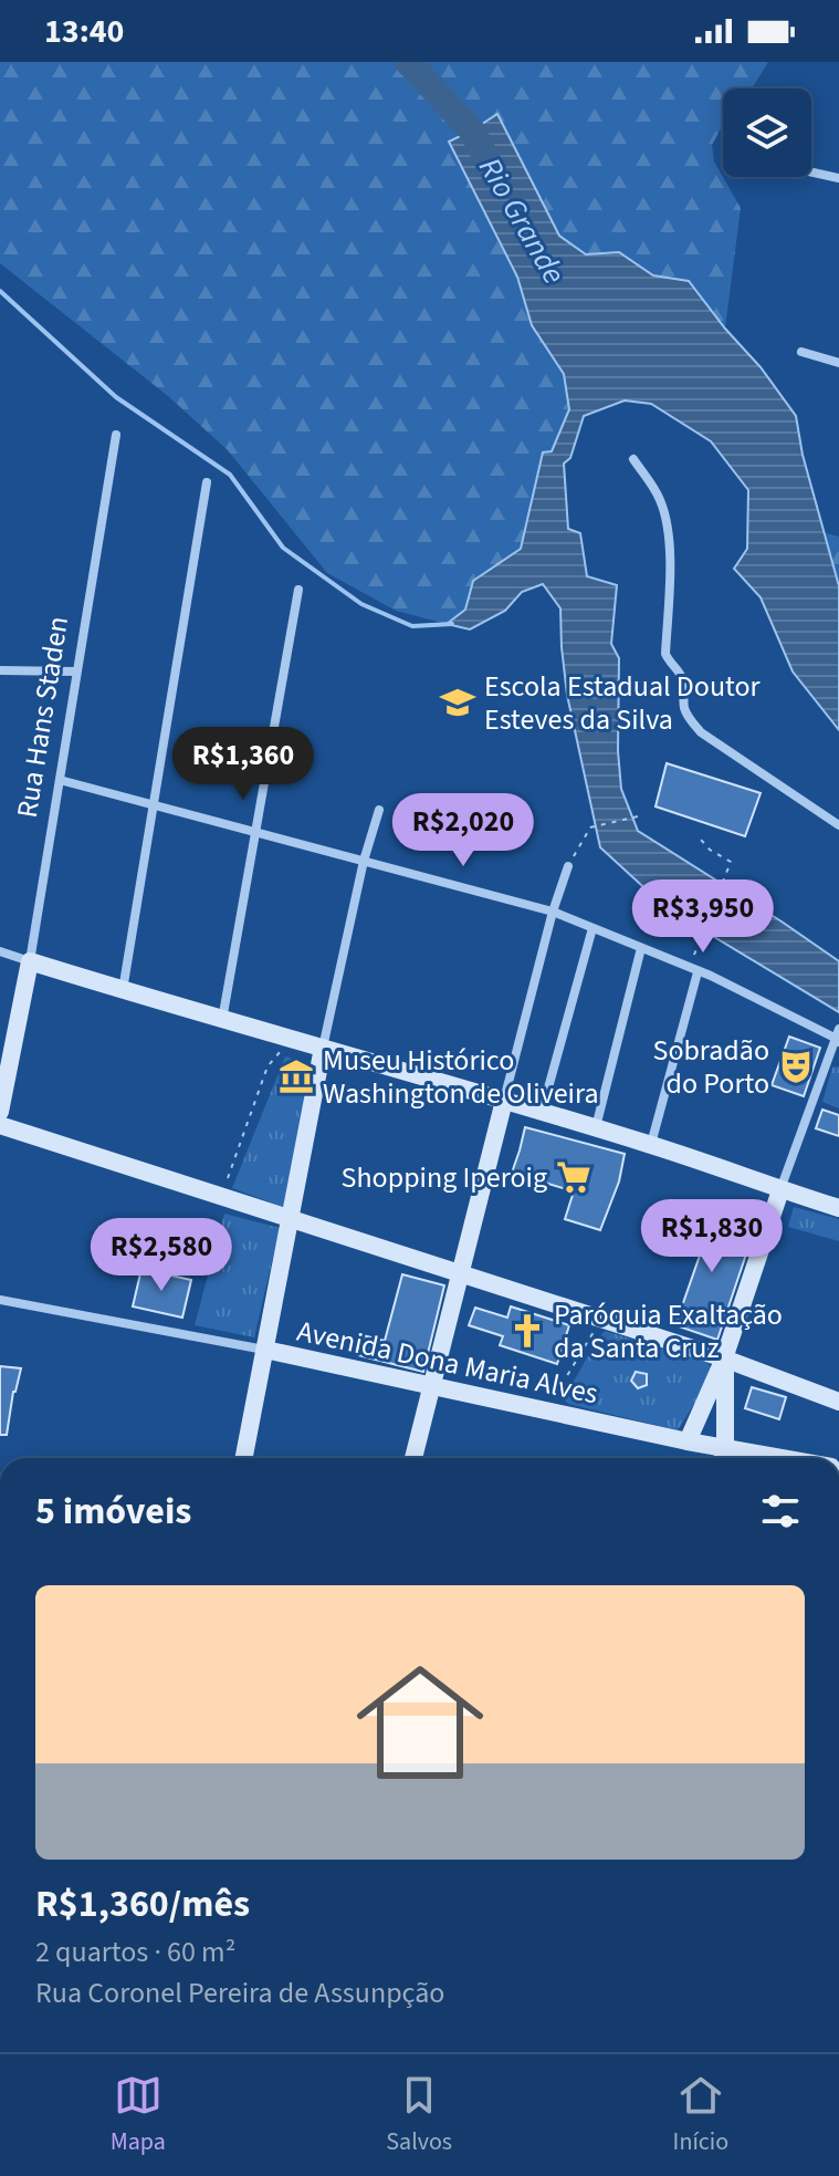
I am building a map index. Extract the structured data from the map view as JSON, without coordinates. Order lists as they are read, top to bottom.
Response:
{
  "streets": {
    "street": ["Rua Hans Staden", "Avenida Dona Maria Alves"]
  },
  "water": ["Rio Grande"],
  "places": {
    "school or university": ["Escola Estadual Doutor Esteves da Silva"],
    "theatre": ["Sobradão do Porto"],
    "museum": ["Museu Histórico Washington de Oliveira"],
    "supermarket": ["Shopping Iperoig"],
    "church": ["Paróquia Exaltação da Santa Cruz"]
  },
  "page": {
    "status": "13:40",
    "price": [
      "R$1,360",
      "R$2,020",
      "R$3,950",
      "R$1,830",
      "R$2,580"
    ],
    "heading": "5 imóveis",
    "list": [
      {
        "name": "R$1,360/mês",
        "note": "2 quartos · 60 m² · Rua Coronel Pereira de Assunpção"
      }
    ],
    "tabs": ["Mapa", "Salvos", "Início"]
  }
}
